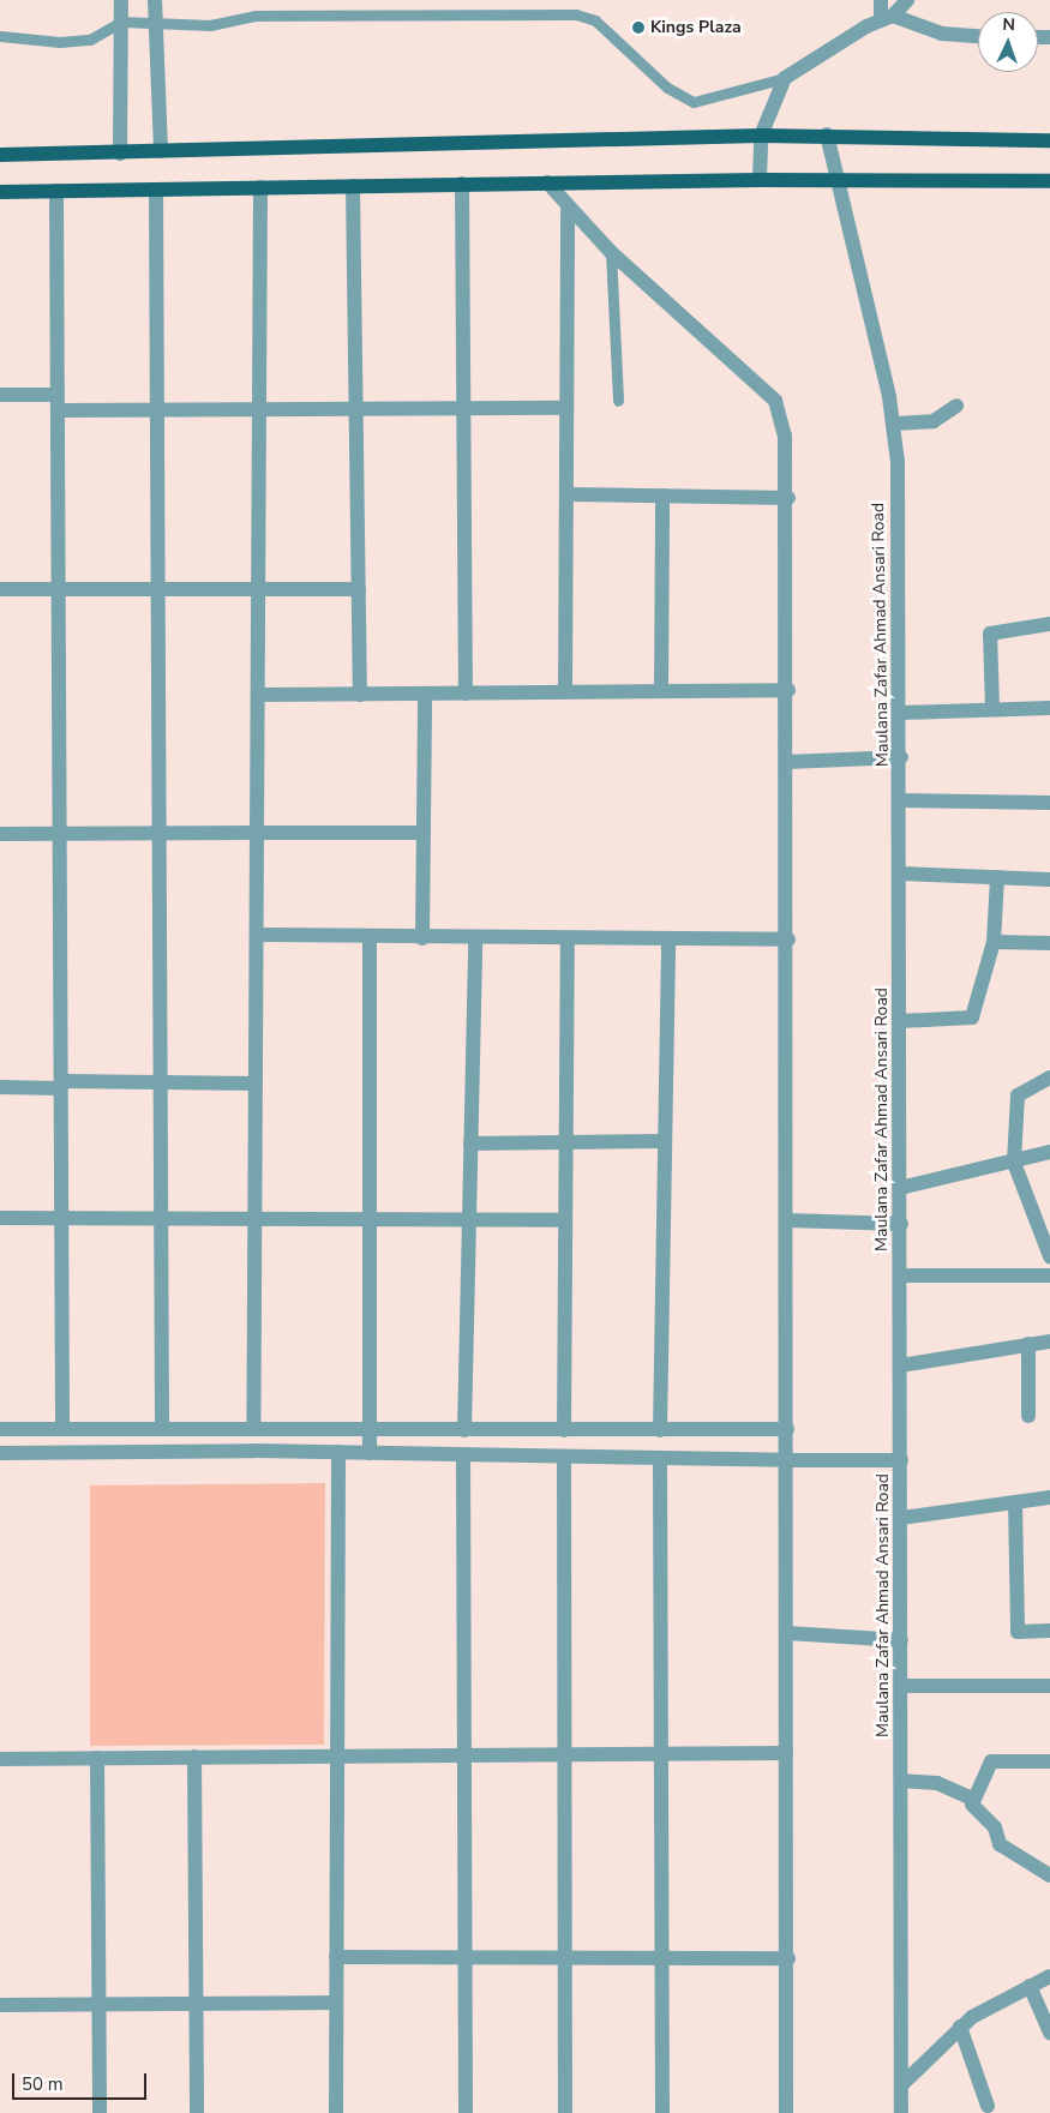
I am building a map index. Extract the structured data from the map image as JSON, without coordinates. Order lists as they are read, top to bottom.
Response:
{
  "streets": {
    "street": ["Maulana Zafar Ahmad Ansari Road"]
  },
  "places": ["Kings Plaza"],
  "scale_bar": "50 m",
  "north": "top"
}
